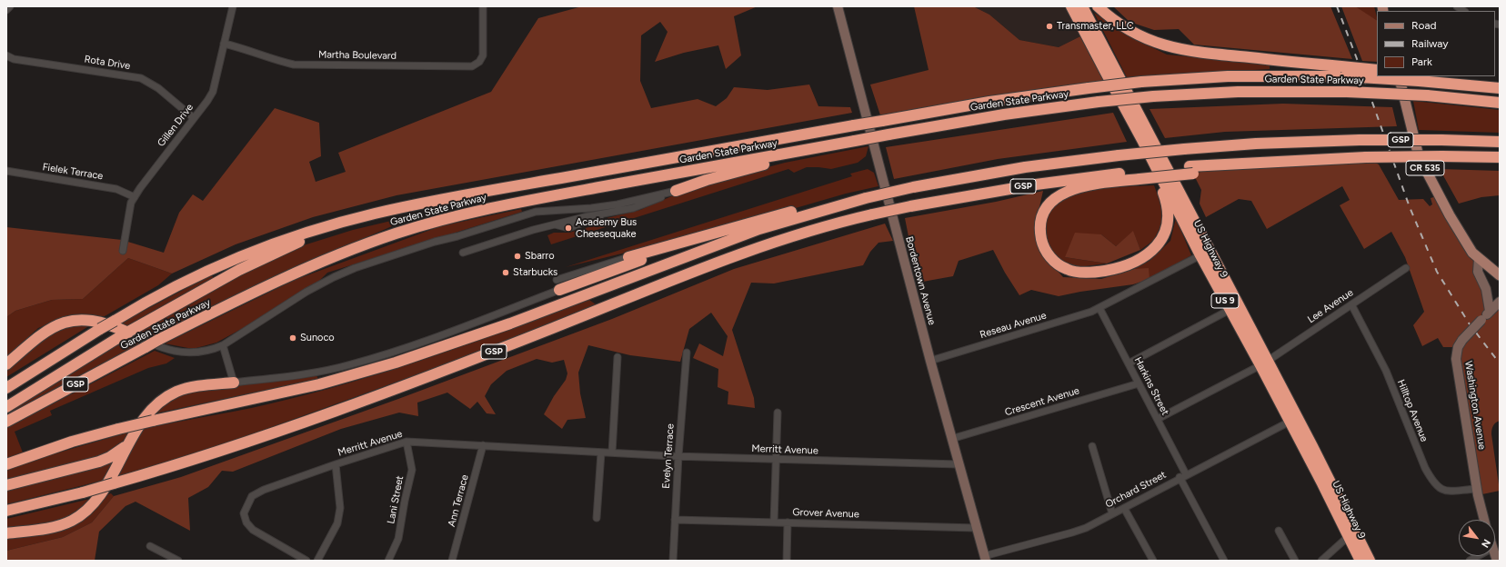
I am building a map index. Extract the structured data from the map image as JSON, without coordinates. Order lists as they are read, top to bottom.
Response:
{
  "streets": {
    "highway": [
      "Garden State Parkway",
      "GSP",
      "US Highway 9",
      "US 9"
    ],
    "main road": ["CR 535"],
    "street": [
      "Martha Boulevard",
      "Rota Drive",
      "Gillen Drive",
      "Fielek Terrace",
      "Bordentown Avenue",
      "Lee Avenue",
      "Reseau Avenue",
      "Harkins Street",
      "Crescent Avenue",
      "Washington Avenue",
      "Hilltop Avenue",
      "Merritt Avenue",
      "Evelyn Terrace",
      "Orchard Street",
      "Lani Street",
      "Ann Terrace",
      "Grover Avenue"
    ]
  },
  "crossings": [
    ["Martha Boulevard", "Gillen Drive"],
    ["Rota Drive", "Gillen Drive"],
    ["Gillen Drive", "Fielek Terrace"],
    ["US Highway 9", "Lee Avenue"],
    ["US Highway 9", "Reseau Avenue"],
    ["US Highway 9", "Orchard Street"],
    ["Bordentown Avenue", "Reseau Avenue"],
    ["Bordentown Avenue", "Crescent Avenue"],
    ["Bordentown Avenue", "Merritt Avenue"],
    ["Bordentown Avenue", "Orchard Street"],
    ["Bordentown Avenue", "Grover Avenue"],
    ["Lee Avenue", "Harkins Street"],
    ["Lee Avenue", "Hilltop Avenue"],
    ["Reseau Avenue", "Harkins Street"],
    ["Harkins Street", "Crescent Avenue"],
    ["Harkins Street", "Orchard Street"],
    ["Washington Avenue", "Hilltop Avenue"],
    ["Merritt Avenue", "Evelyn Terrace"],
    ["Merritt Avenue", "Lani Street"],
    ["Merritt Avenue", "Ann Terrace"],
    ["Evelyn Terrace", "Grover Avenue"]
  ],
  "places": [
    "Transmaster, LLC",
    "Academy Bus Cheesequake",
    "Sbarro",
    "Starbucks",
    "Sunoco"
  ],
  "legend": ["Road", "Railway", "Park"],
  "north": "bottom right"
}
